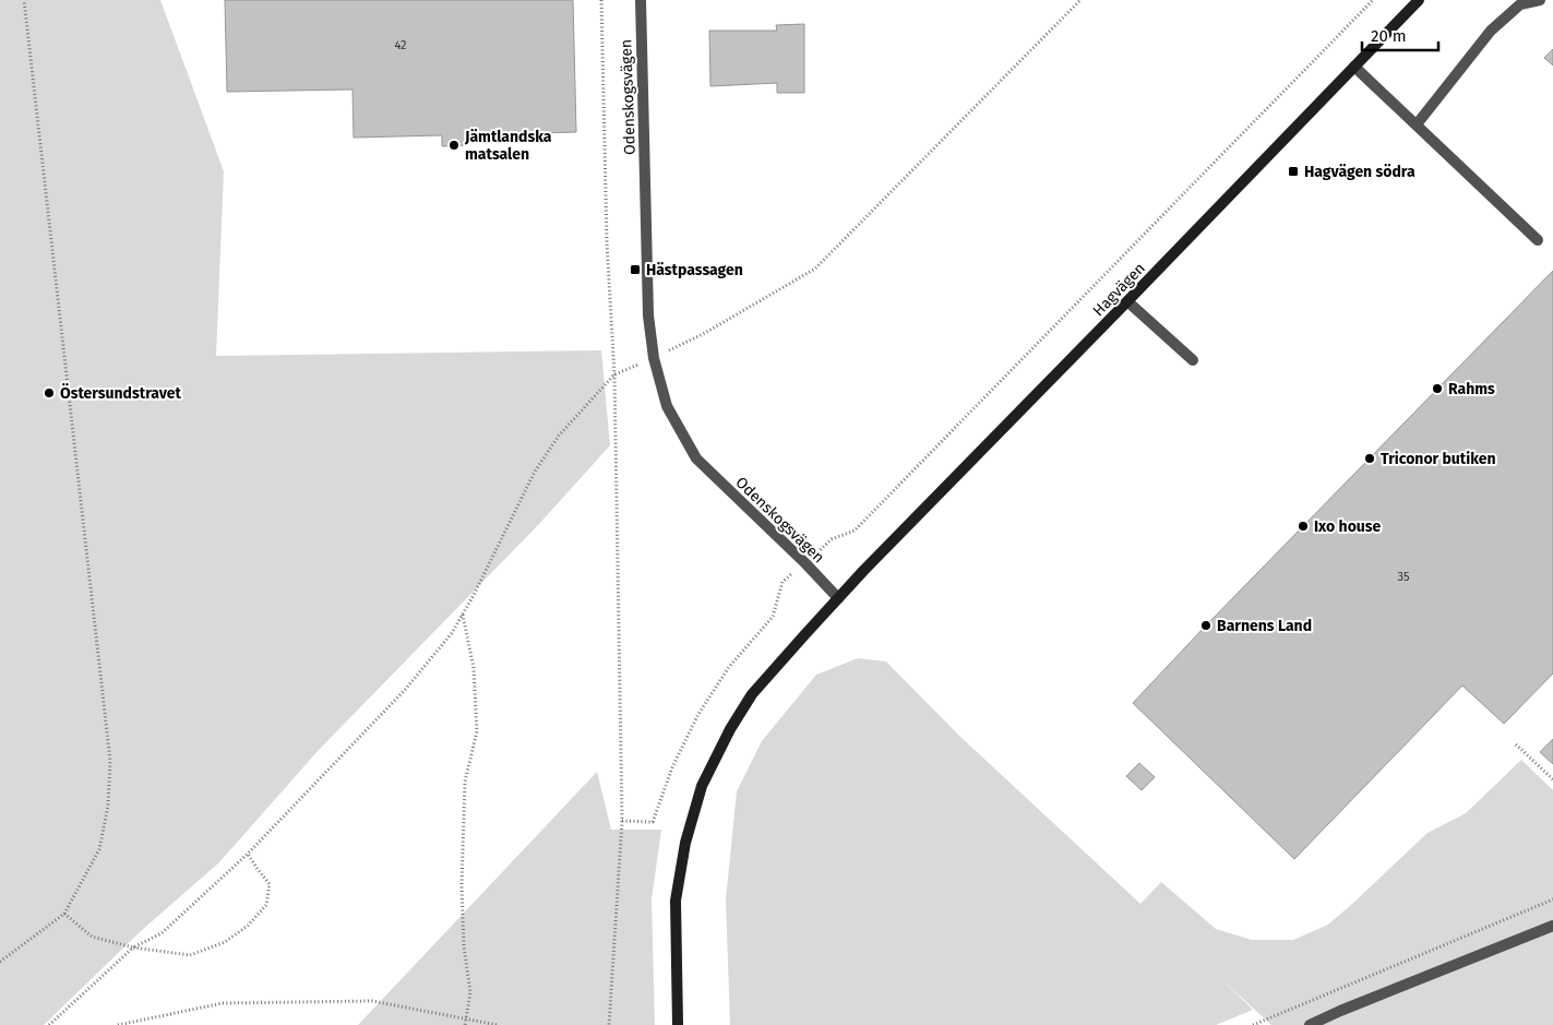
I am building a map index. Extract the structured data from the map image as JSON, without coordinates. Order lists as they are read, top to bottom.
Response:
{
  "streets": {
    "street": ["Odenskogsvägen", "Hagvägen"]
  },
  "crossings": [
    ["Odenskogsvägen", "Hagvägen"]
  ],
  "places": {
    "other": [
      "Jämtlandska matsalen",
      "Rahms",
      "Östersundstravet",
      "Triconor butiken",
      "Ixo house",
      "Barnens Land"
    ],
    "transit": ["Hagvägen södra", "Hästpassagen"]
  },
  "house_numbers": ["42", "35"],
  "scale_bar": "20 m"
}
